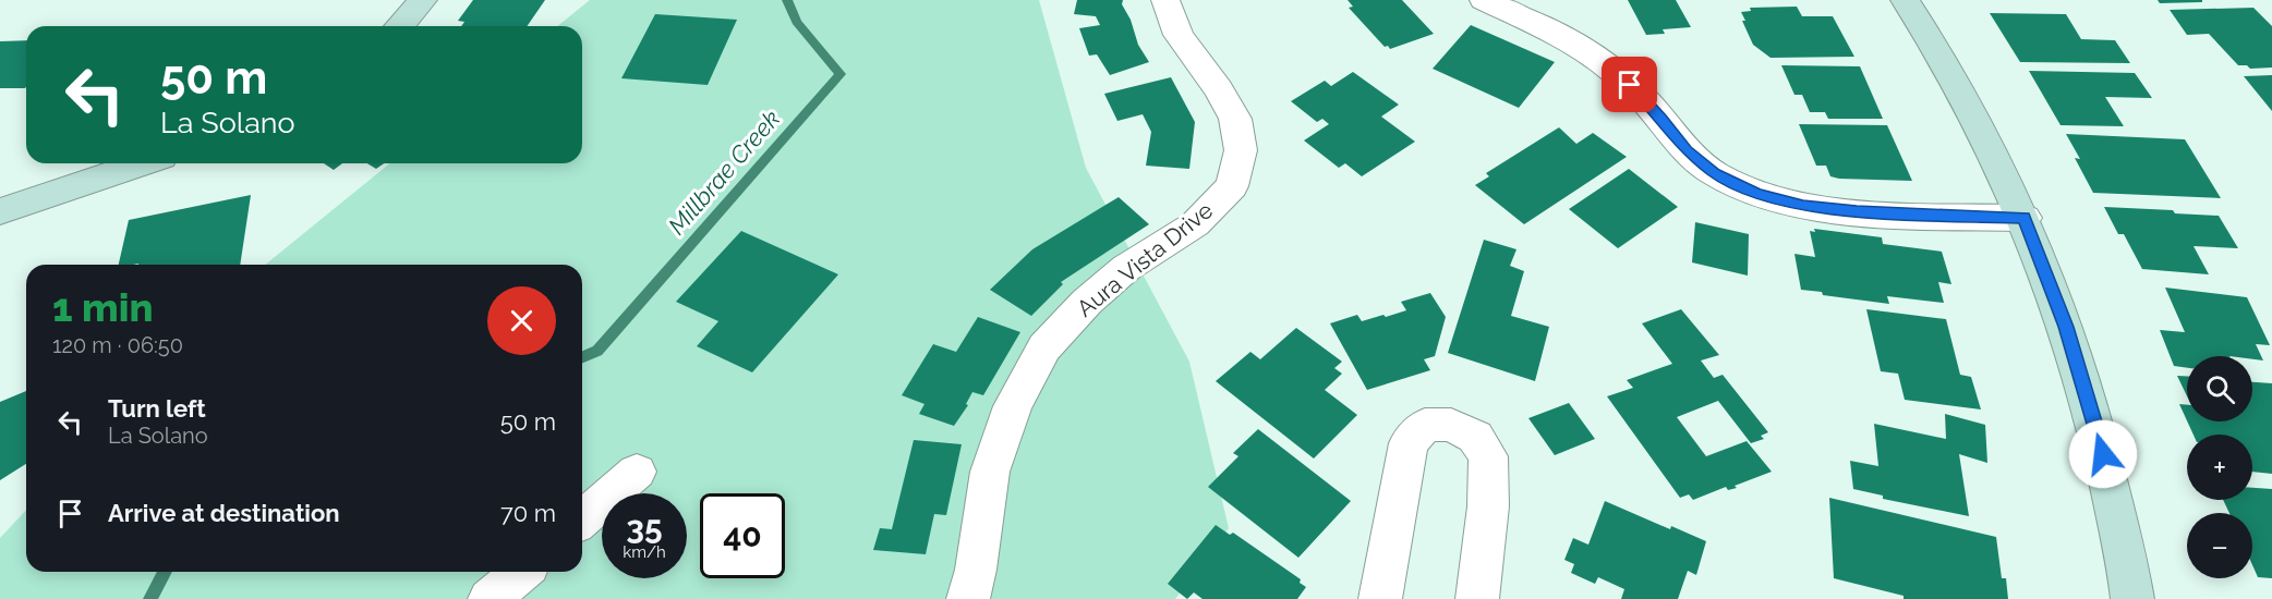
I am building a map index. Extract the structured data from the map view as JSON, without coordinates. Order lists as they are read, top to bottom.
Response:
{
  "streets": {
    "street": ["Aura Vista Drive"]
  },
  "water": ["Millbrae Creek"],
  "page": {
    "turn": ["50 m", "La Solano"],
    "heading": ["1 min", "120 m · 06:50"],
    "map_buttons": ["+", "−"],
    "list": [
      {
        "name": "Turn left",
        "note": "La Solano",
        "value": "50 m"
      },
      {
        "name": "Arrive at destination",
        "value": "70 m"
      }
    ],
    "speed": "35 km/h",
    "limit": "40"
  }
}
